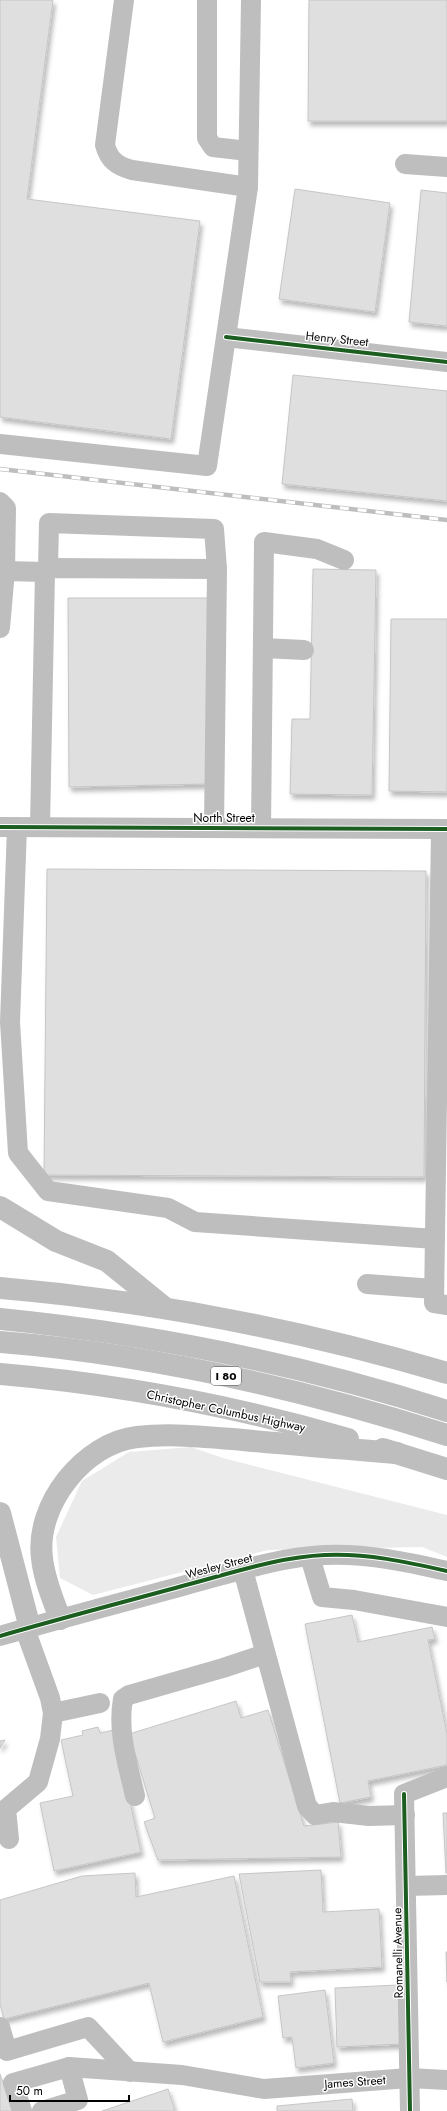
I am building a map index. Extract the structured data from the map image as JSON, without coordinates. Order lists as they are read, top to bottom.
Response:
{
  "streets": {
    "highway": ["I 80", "Christopher Columbus Highway"],
    "street": [
      "Henry Street",
      "North Street",
      "Wesley Street",
      "Romanelli Avenue",
      "James Street"
    ]
  },
  "crossings": [
    ["Romanelli Avenue", "James Street"]
  ],
  "scale_bar": "50 m"
}
